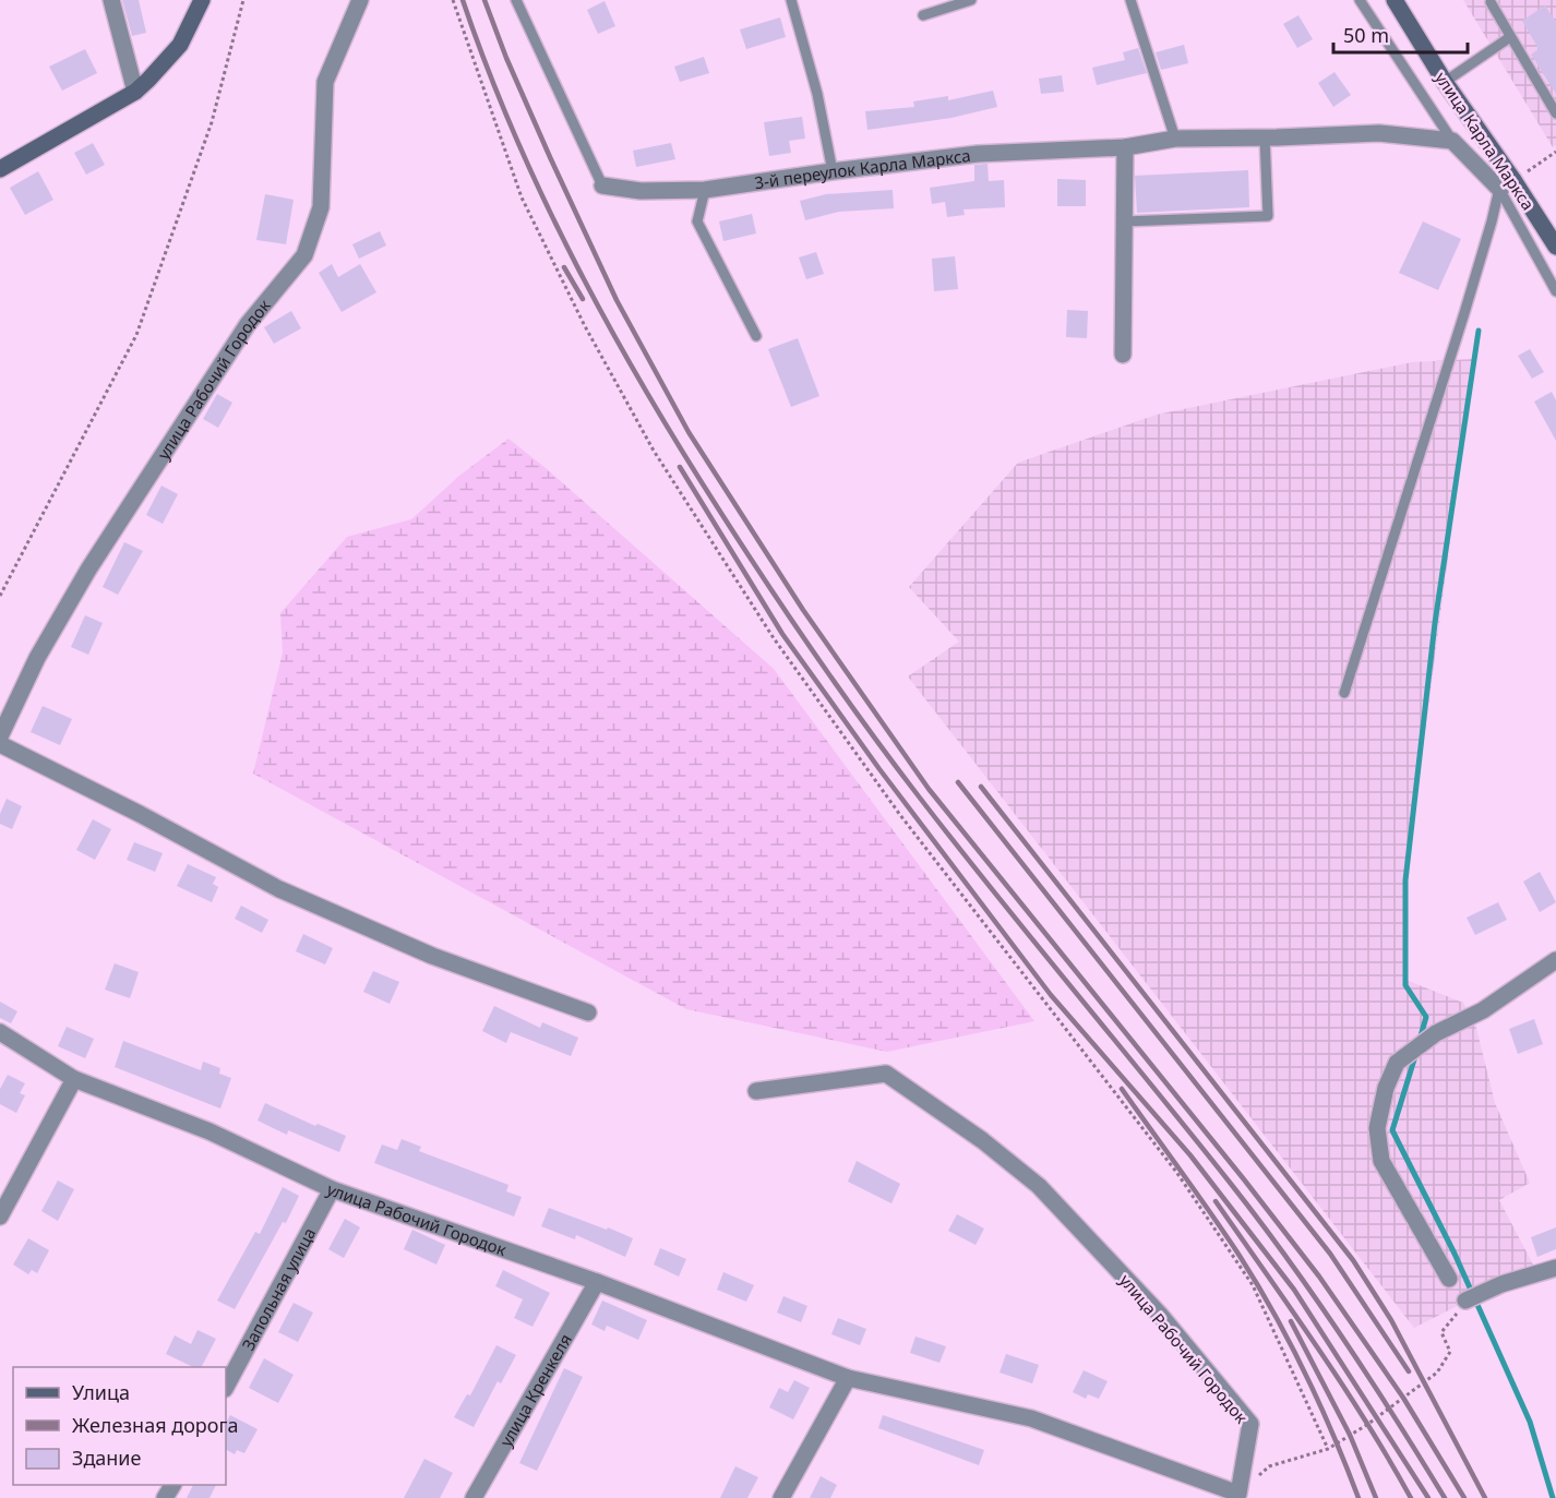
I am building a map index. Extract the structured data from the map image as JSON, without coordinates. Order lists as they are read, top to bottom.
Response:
{
  "streets": {
    "main road": ["улица Карла Маркса"],
    "street": [
      "3-й переулок Карла Маркса",
      "улица Рабочий Городок",
      "Запольная улица",
      "улица Кренкеля"
    ]
  },
  "crossings": [
    ["улица Рабочий Городок", "Запольная улица"],
    ["улица Рабочий Городок", "улица Кренкеля"]
  ],
  "legend": ["Улица", "Железная дорога", "Здание"],
  "scale_bar": "50 m"
}
